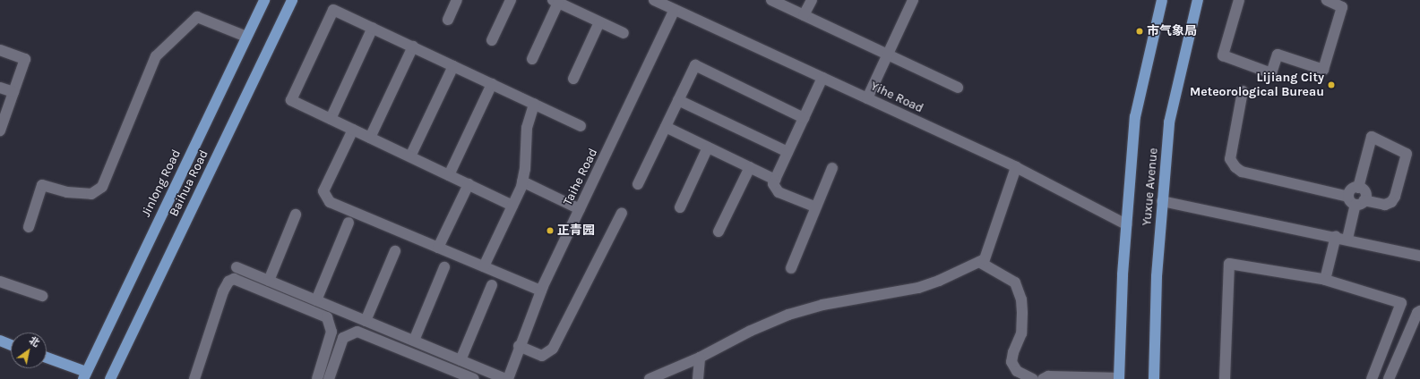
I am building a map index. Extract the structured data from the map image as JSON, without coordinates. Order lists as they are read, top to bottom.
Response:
{
  "streets": {
    "main road": ["Jinlong Road", "Baihua Road", "Yuxue Avenue"],
    "street": ["Yihe Road", "Taihe Road"]
  },
  "crossings": [
    ["Yihe Road", "Taihe Road"],
    ["Yihe Road", "Yuxue Avenue"]
  ],
  "places": ["市气象局", "Lijiang City Meteorological Bureau", "正青园"],
  "north": "top right"
}
